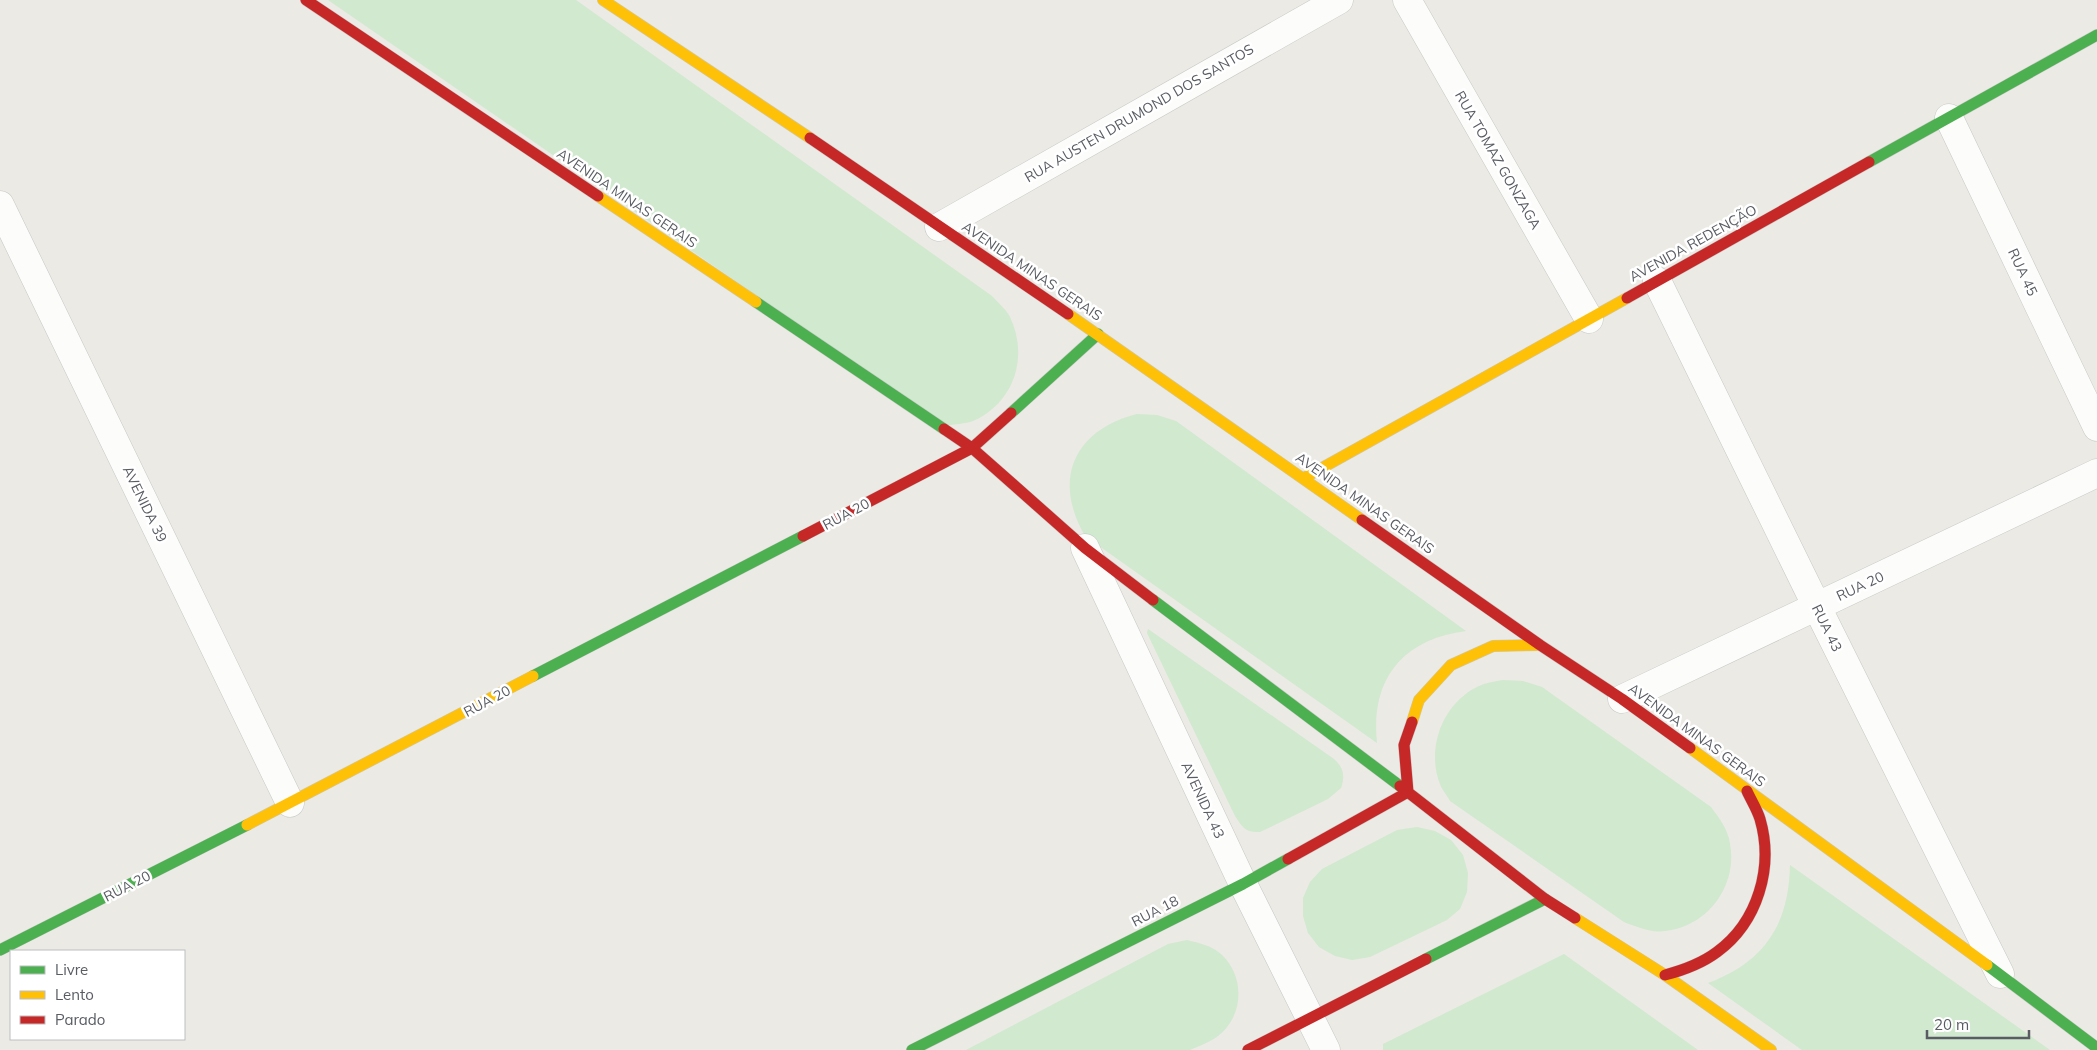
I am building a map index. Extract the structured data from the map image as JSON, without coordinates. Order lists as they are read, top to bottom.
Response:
{
  "streets": {
    "main road": [
      "AVENIDA MINAS GERAIS",
      "AVENIDA REDENÇÃO",
      "RUA 20",
      "RUA 18"
    ],
    "street": [
      "RUA AUSTEN DRUMOND DOS SANTOS",
      "RUA TOMAZ GONZAGA",
      "RUA 45",
      "AVENIDA 39",
      "RUA 43",
      "AVENIDA 43"
    ]
  },
  "crossings": [
    ["RUA AUSTEN DRUMOND DOS SANTOS", "AVENIDA MINAS GERAIS"],
    ["RUA TOMAZ GONZAGA", "AVENIDA REDENÇÃO"],
    ["AVENIDA MINAS GERAIS", "AVENIDA REDENÇÃO"],
    ["AVENIDA MINAS GERAIS", "RUA 20"],
    ["AVENIDA MINAS GERAIS", "RUA 43"],
    ["AVENIDA MINAS GERAIS", "AVENIDA 43"],
    ["AVENIDA MINAS GERAIS", "RUA 18"],
    ["AVENIDA REDENÇÃO", "RUA 45"],
    ["AVENIDA REDENÇÃO", "RUA 43"],
    ["AVENIDA 39", "RUA 20"],
    ["RUA 20", "RUA 43"],
    ["AVENIDA 43", "RUA 18"]
  ],
  "legend": ["Livre", "Lento", "Parado"],
  "scale_bar": "20 m"
}
